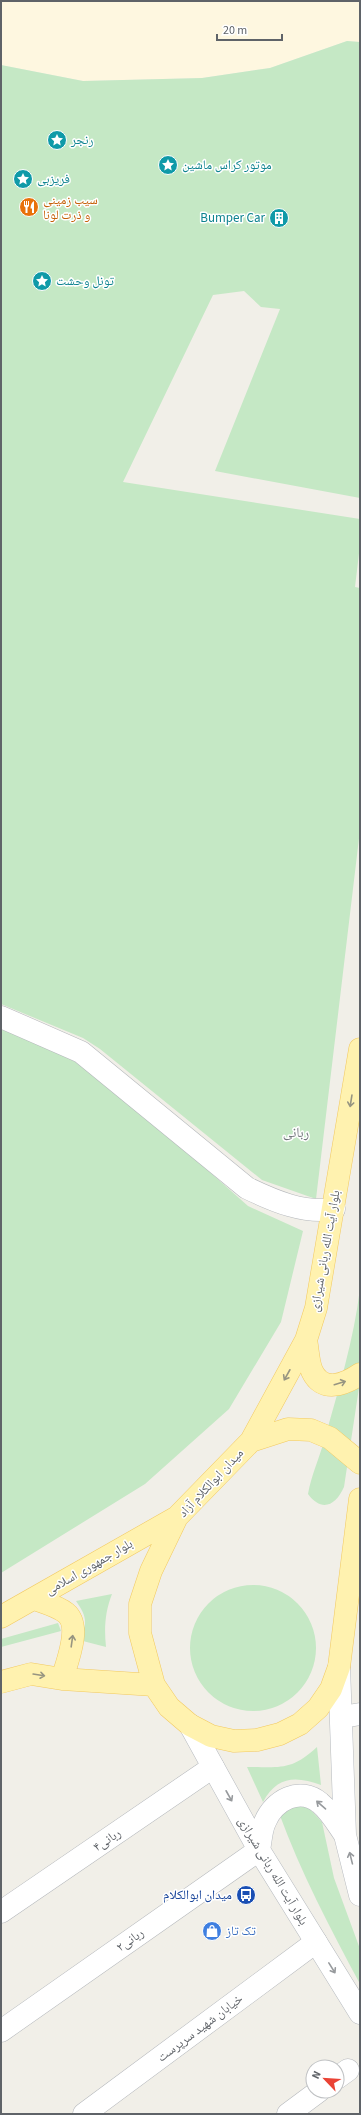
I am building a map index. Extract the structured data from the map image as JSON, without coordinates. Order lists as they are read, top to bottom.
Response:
{
  "streets": {
    "main road": ["بلوار آیت الله ربانی شیرازی", "میدان ابوالکلام آزاد", "بلوار جمهوری اسلامی"],
    "street": ["ربانی۴", "ربانی۲", "خیابان شهید سرپرست"]
  },
  "crossings": [
    ["بلوار آیت الله ربانی شیرازی", "میدان ابوالکلام آزاد"],
    ["بلوار آیت الله ربانی شیرازی", "ربانی۴"],
    ["بلوار آیت الله ربانی شیرازی", "ربانی۲"],
    ["بلوار آیت الله ربانی شیرازی", "خیابان شهید سرپرست"],
    ["میدان ابوالکلام آزاد", "بلوار جمهوری اسلامی"]
  ],
  "one_way": ["بلوار آیت الله ربانی شیرازی"],
  "districts": ["ربانی"],
  "places": {
    "place": [
      "رنجر",
      "موتور کراس ماشین",
      "فریزبی",
      "تونل وحشت"
    ],
    "restaurant": ["سیب زمینی و ذرت لونا"],
    "building": ["Bumper Car"],
    "bus stop": ["میدان ابوالکلام"],
    "shop": ["تک تاز"]
  },
  "scale_bar": "20 m",
  "north": "top left"
}
